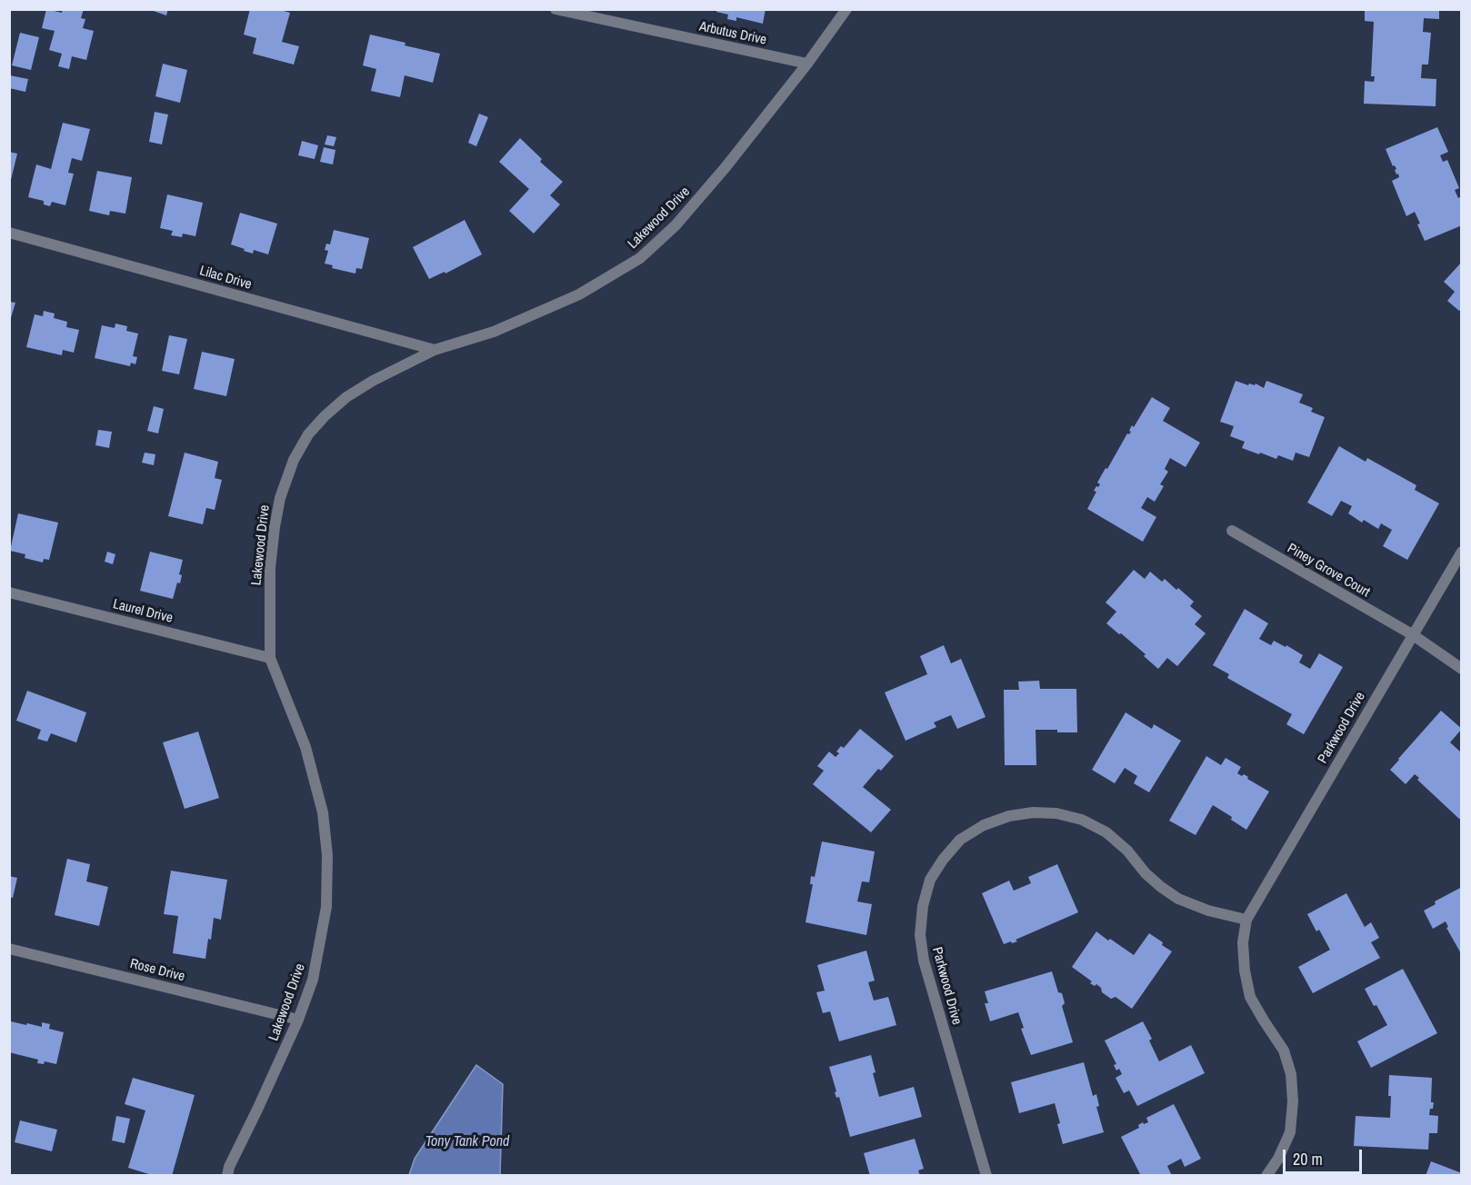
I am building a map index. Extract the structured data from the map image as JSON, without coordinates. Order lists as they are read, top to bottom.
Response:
{
  "streets": {
    "street": [
      "Arbutus Drive",
      "Lakewood Drive",
      "Lilac Drive",
      "Piney Grove Court",
      "Laurel Drive",
      "Parkwood Drive",
      "Rose Drive"
    ]
  },
  "crossings": [
    ["Arbutus Drive", "Lakewood Drive"],
    ["Lakewood Drive", "Lilac Drive"],
    ["Lakewood Drive", "Laurel Drive"],
    ["Lakewood Drive", "Rose Drive"],
    ["Piney Grove Court", "Parkwood Drive"]
  ],
  "water": ["Tony Tank Pond"],
  "scale_bar": "20 m"
}
